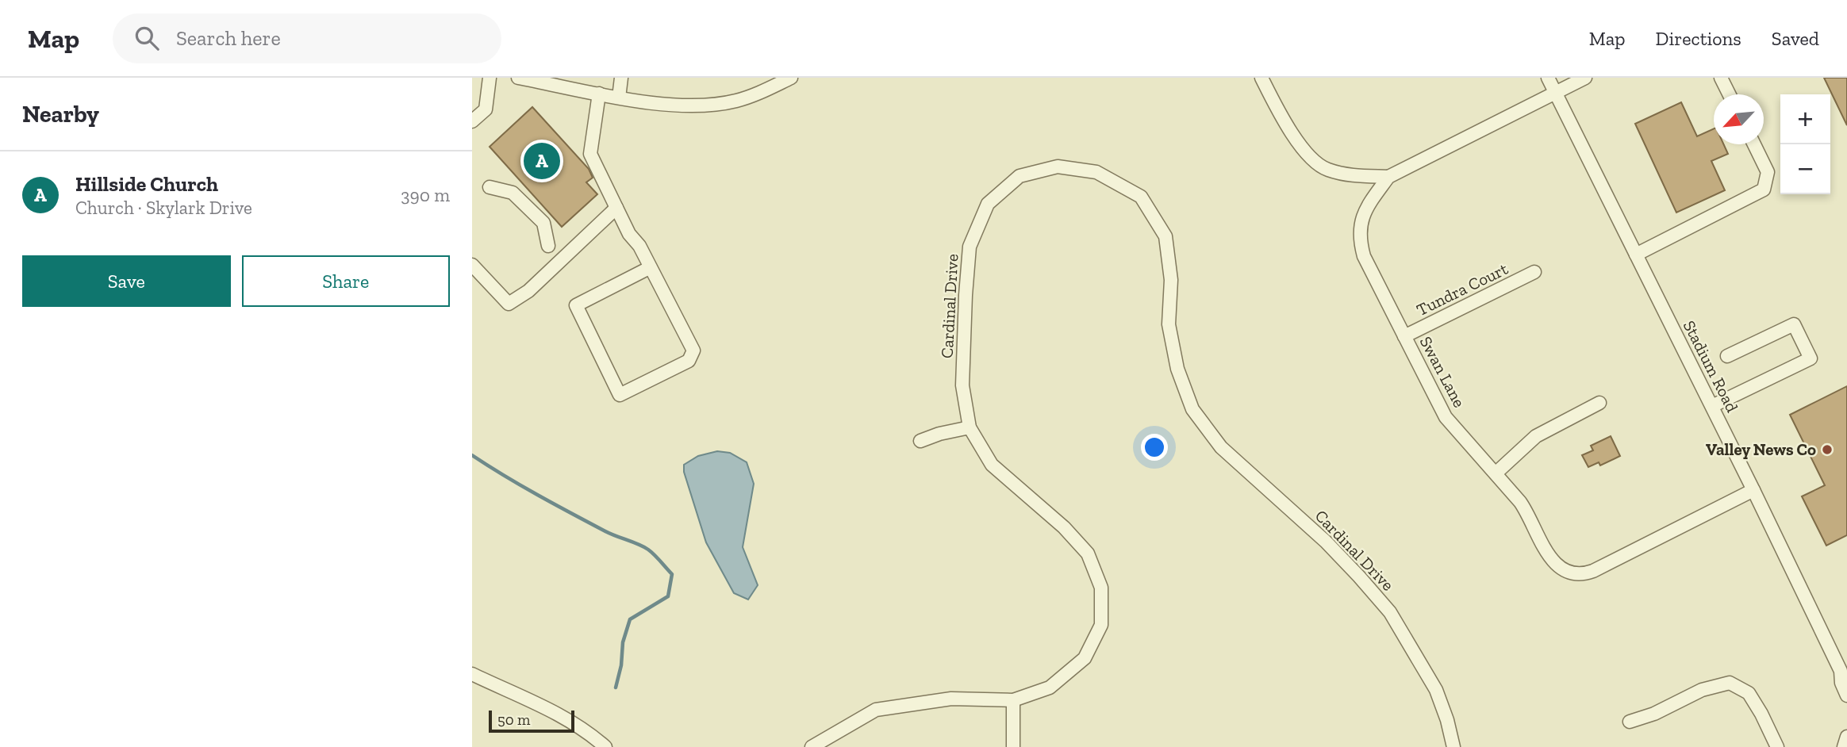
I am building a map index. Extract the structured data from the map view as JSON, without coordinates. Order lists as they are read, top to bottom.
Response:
{
  "streets": {
    "street": [
      "Tundra Court",
      "Cardinal Drive",
      "Stadium Road",
      "Swan Lane"
    ]
  },
  "crossings": [
    ["Tundra Court", "Swan Lane"],
    ["Stadium Road", "Swan Lane"]
  ],
  "places": ["Valley News Co"],
  "scale_bar": "50 m",
  "north": "bottom left",
  "page": {
    "header": "Map",
    "search": "Search here",
    "nav": ["Map", "Directions", "Saved"],
    "heading": "Nearby",
    "map_buttons": ["+", "−"],
    "pins": "A",
    "list": [
      {
        "mark": "A",
        "name": "Hillside Church",
        "note": "Church · Skylark Drive",
        "value": "390 m"
      }
    ],
    "buttons": ["Save", "Share"],
    "scale": "50 m"
  }
}
